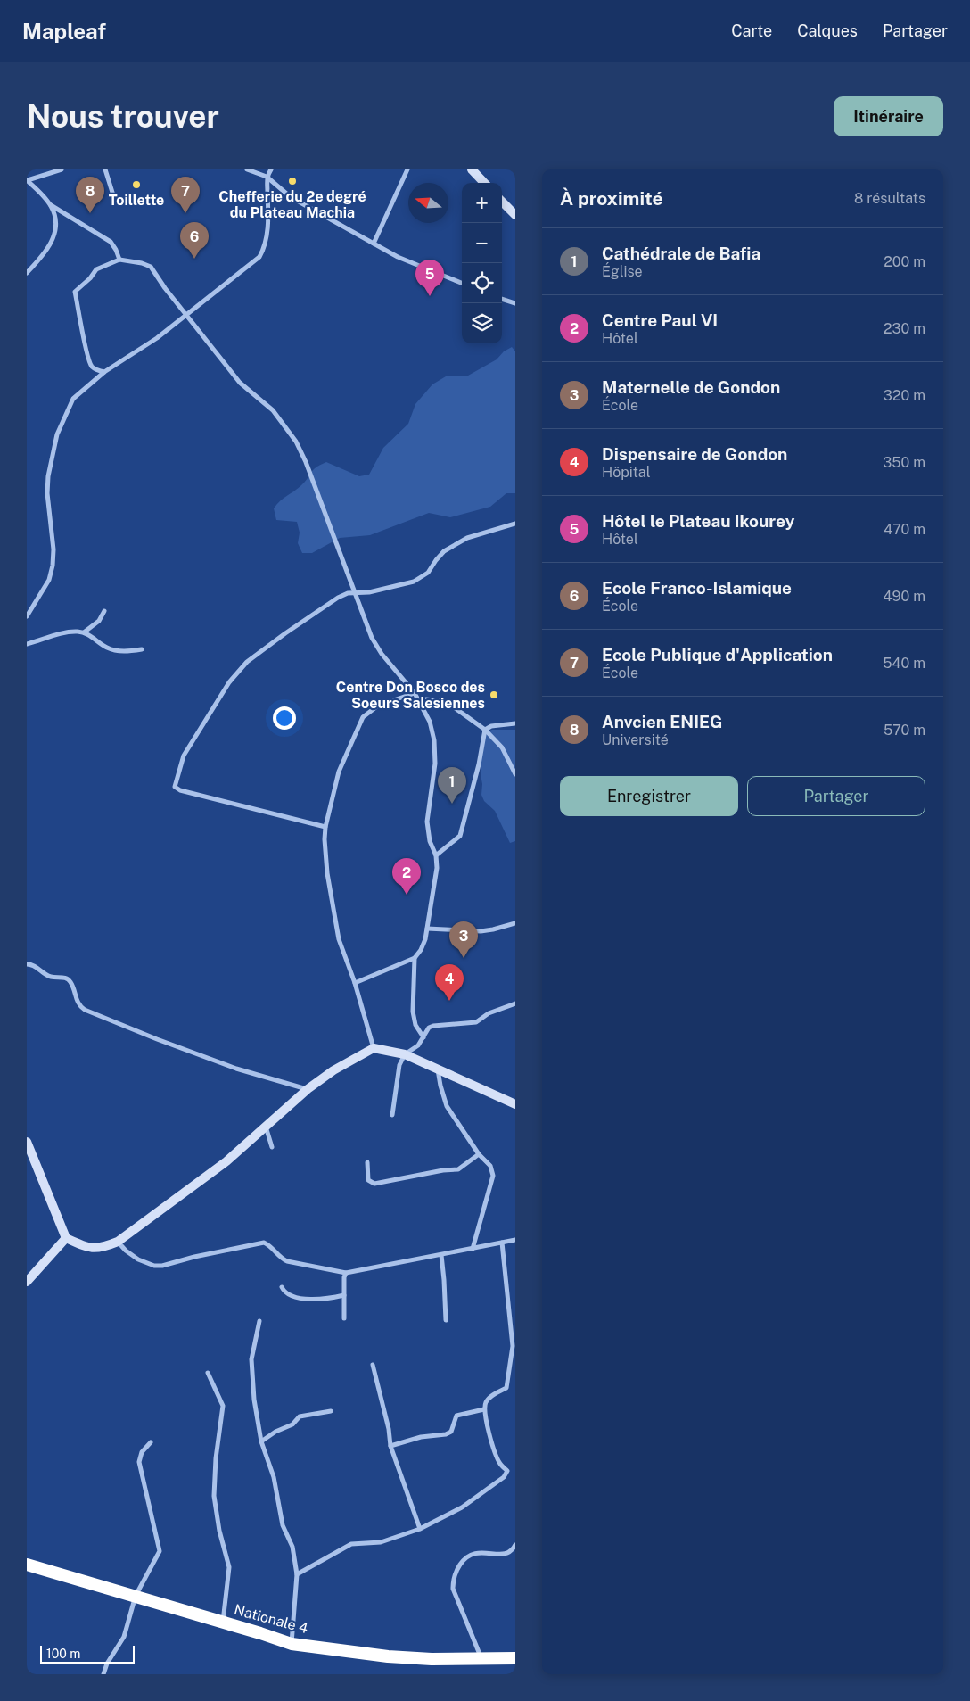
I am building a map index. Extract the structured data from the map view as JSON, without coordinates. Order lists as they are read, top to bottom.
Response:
{
  "streets": {
    "highway": ["Nationale 4"]
  },
  "places": ["Chefferie du 2e degré du Plateau Machia", "Toillette", "Centre Don Bosco des Soeurs Salesiennes"],
  "scale_bar": "100 m",
  "north": "left",
  "page": {
    "header": "Mapleaf",
    "nav": ["Carte", "Calques", "Partager"],
    "buttons": [
      "Itinéraire",
      ["Enregistrer", "Partager"]
    ],
    "title": "Nous trouver",
    "heading": ["À proximité", "8 résultats"],
    "pins": [
      "7",
      "8",
      "6",
      "5",
      "1",
      "2",
      "3",
      "4"
    ],
    "map_buttons": ["+", "−"],
    "list": [
      {
        "mark": "1",
        "name": "Cathédrale de Bafia",
        "note": "Église",
        "value": "200 m"
      },
      {
        "mark": "2",
        "name": "Centre Paul VI",
        "note": "Hôtel",
        "value": "230 m"
      },
      {
        "mark": "3",
        "name": "Maternelle de Gondon",
        "note": "École",
        "value": "320 m"
      },
      {
        "mark": "4",
        "name": "Dispensaire de Gondon",
        "note": "Hôpital",
        "value": "350 m"
      },
      {
        "mark": "5",
        "name": "Hôtel le Plateau Ikourey",
        "note": "Hôtel",
        "value": "470 m"
      },
      {
        "mark": "6",
        "name": "Ecole Franco-Islamique",
        "note": "École",
        "value": "490 m"
      },
      {
        "mark": "7",
        "name": "Ecole Publique d'Application",
        "note": "École",
        "value": "540 m"
      },
      {
        "mark": "8",
        "name": "Anvcien ENIEG",
        "note": "Université",
        "value": "570 m"
      }
    ],
    "scale": "100 m"
  }
}
